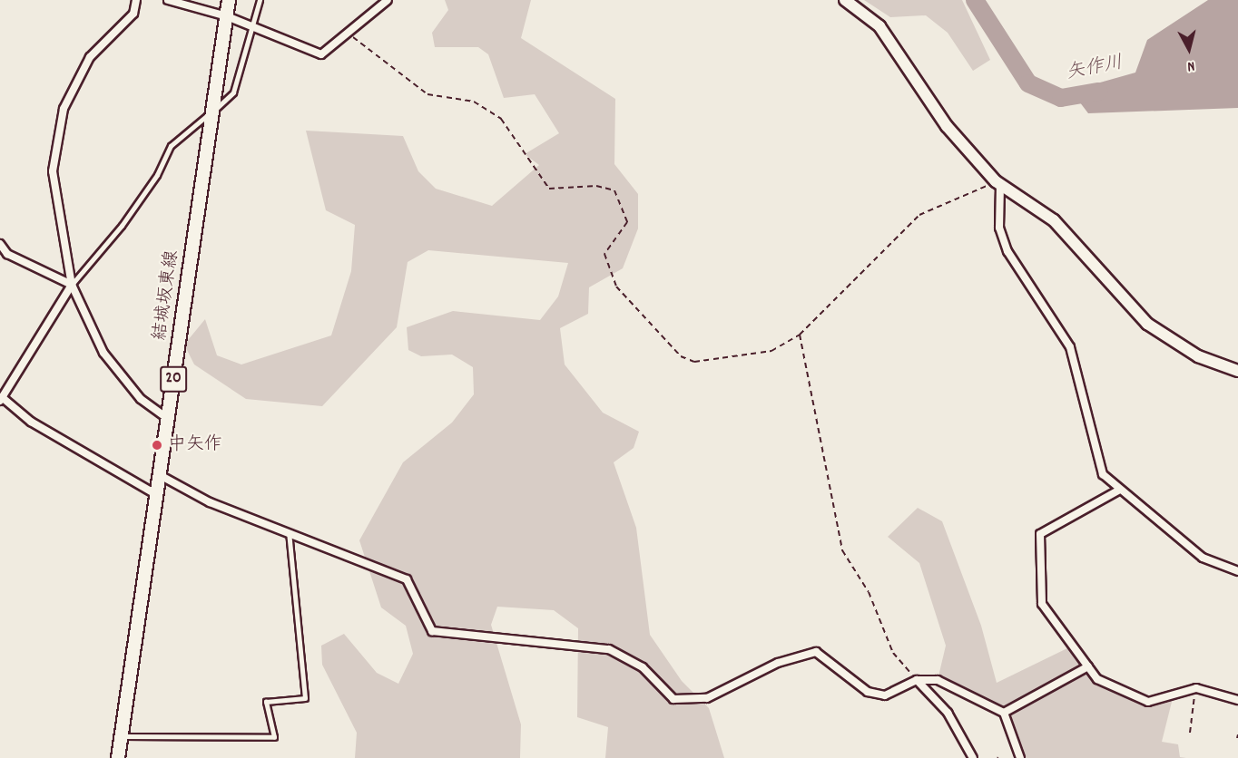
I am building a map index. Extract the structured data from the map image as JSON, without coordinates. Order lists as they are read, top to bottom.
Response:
{
  "streets": {
    "main road": ["結城坂東線", "20"]
  },
  "water": ["矢作川"],
  "places": ["中矢作"],
  "north": "bottom"
}
